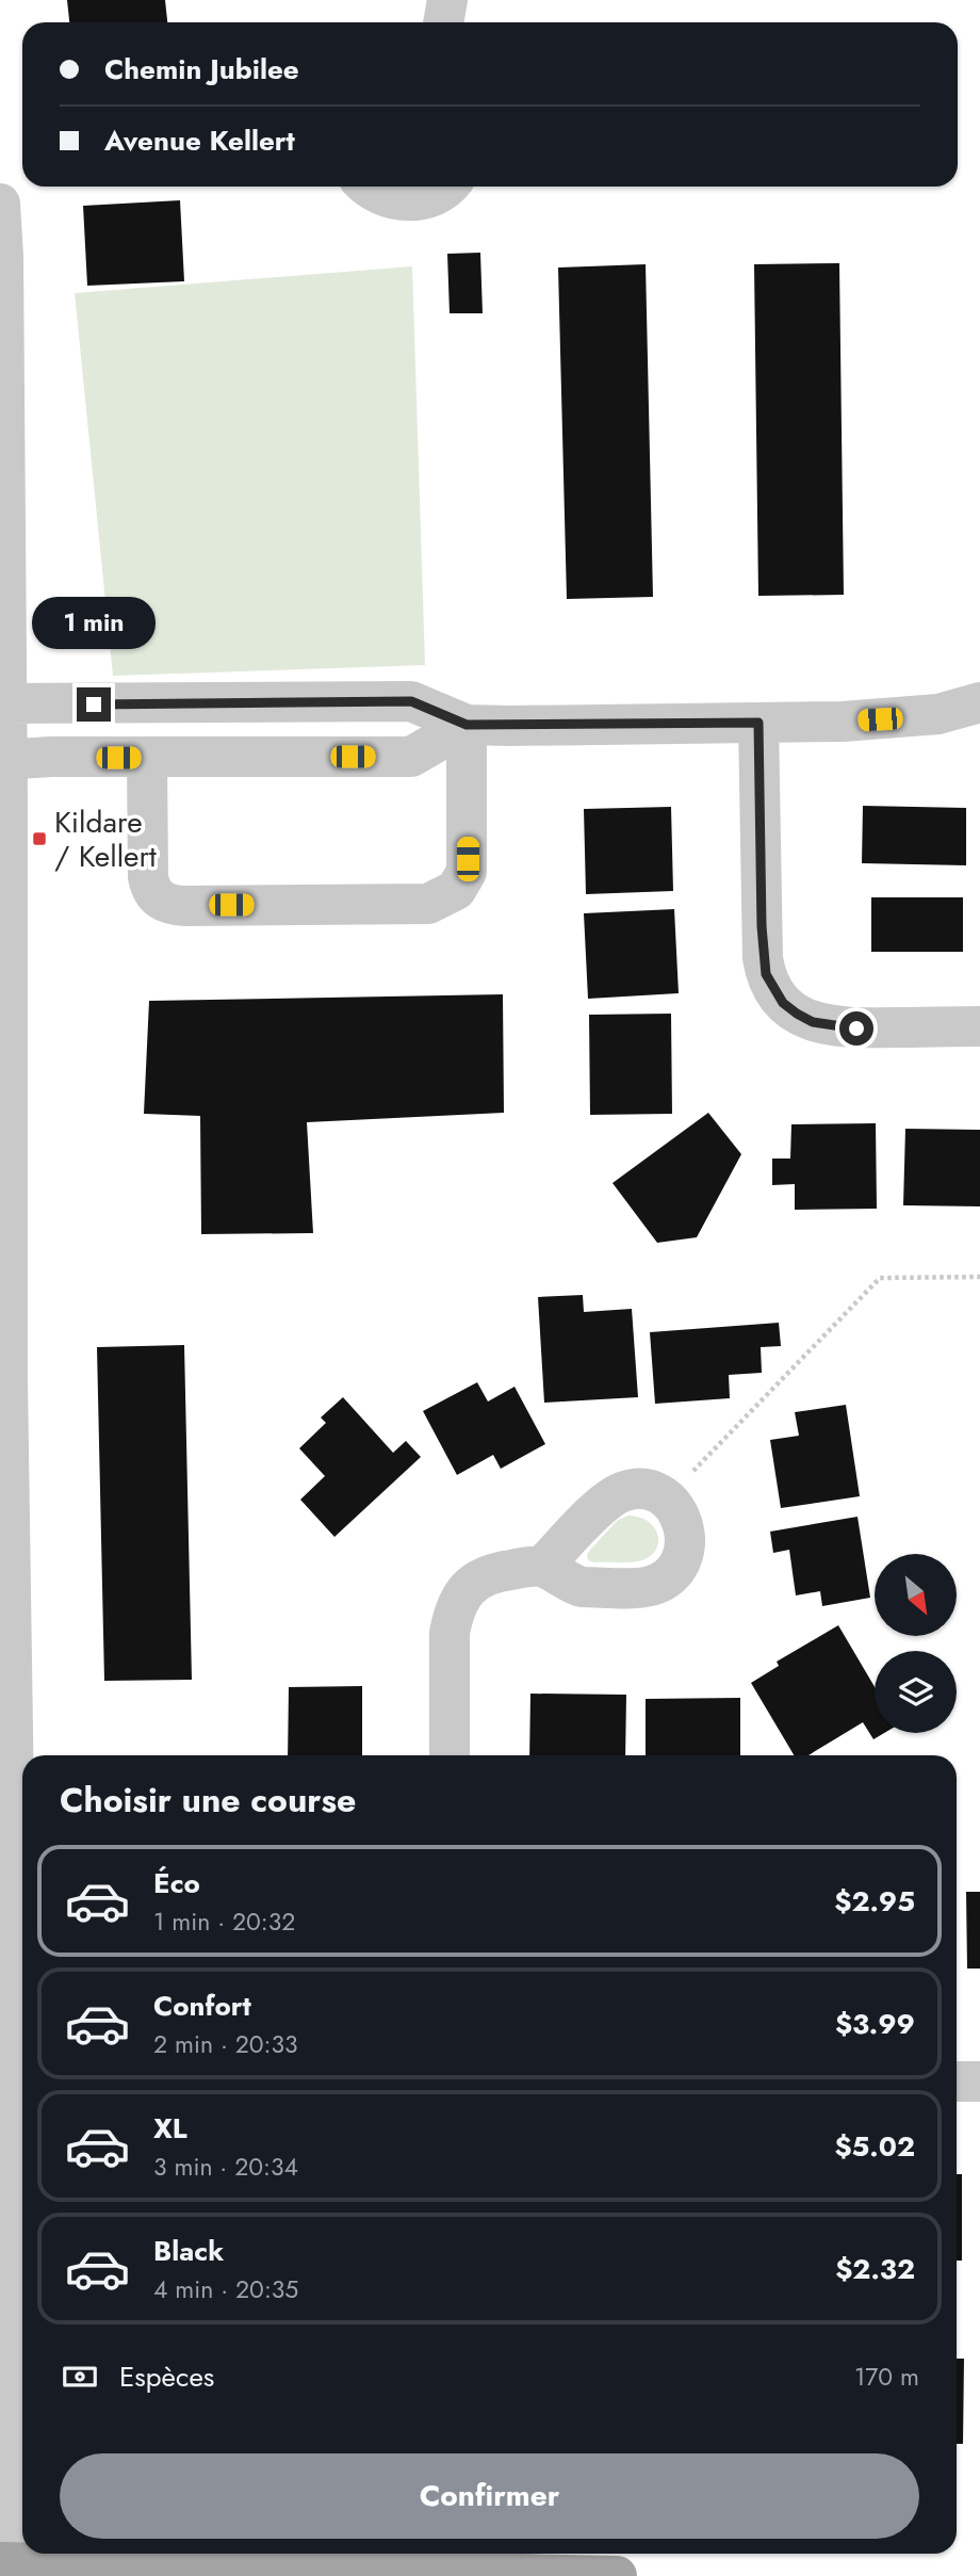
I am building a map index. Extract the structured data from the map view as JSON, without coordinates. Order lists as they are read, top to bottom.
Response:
{
  "places": {
    "transit": ["Kildare / Kellert"]
  },
  "north": "bottom right",
  "page": {
    "banner": ["Chemin Jubilee", "Avenue Kellert"],
    "bubble": "1 min",
    "heading": "Choisir une course",
    "list": [
      {
        "name": "Éco",
        "note": "1 min · 20:32",
        "value": "$2.95"
      },
      {
        "name": "Confort",
        "note": "2 min · 20:33",
        "value": "$3.99"
      },
      {
        "name": "XL",
        "note": "3 min · 20:34",
        "value": "$5.02"
      },
      {
        "name": "Black",
        "note": "4 min · 20:35",
        "value": "$2.32"
      }
    ],
    "pay": ["Espèces", "170 m"],
    "buttons": "Confirmer"
  }
}
